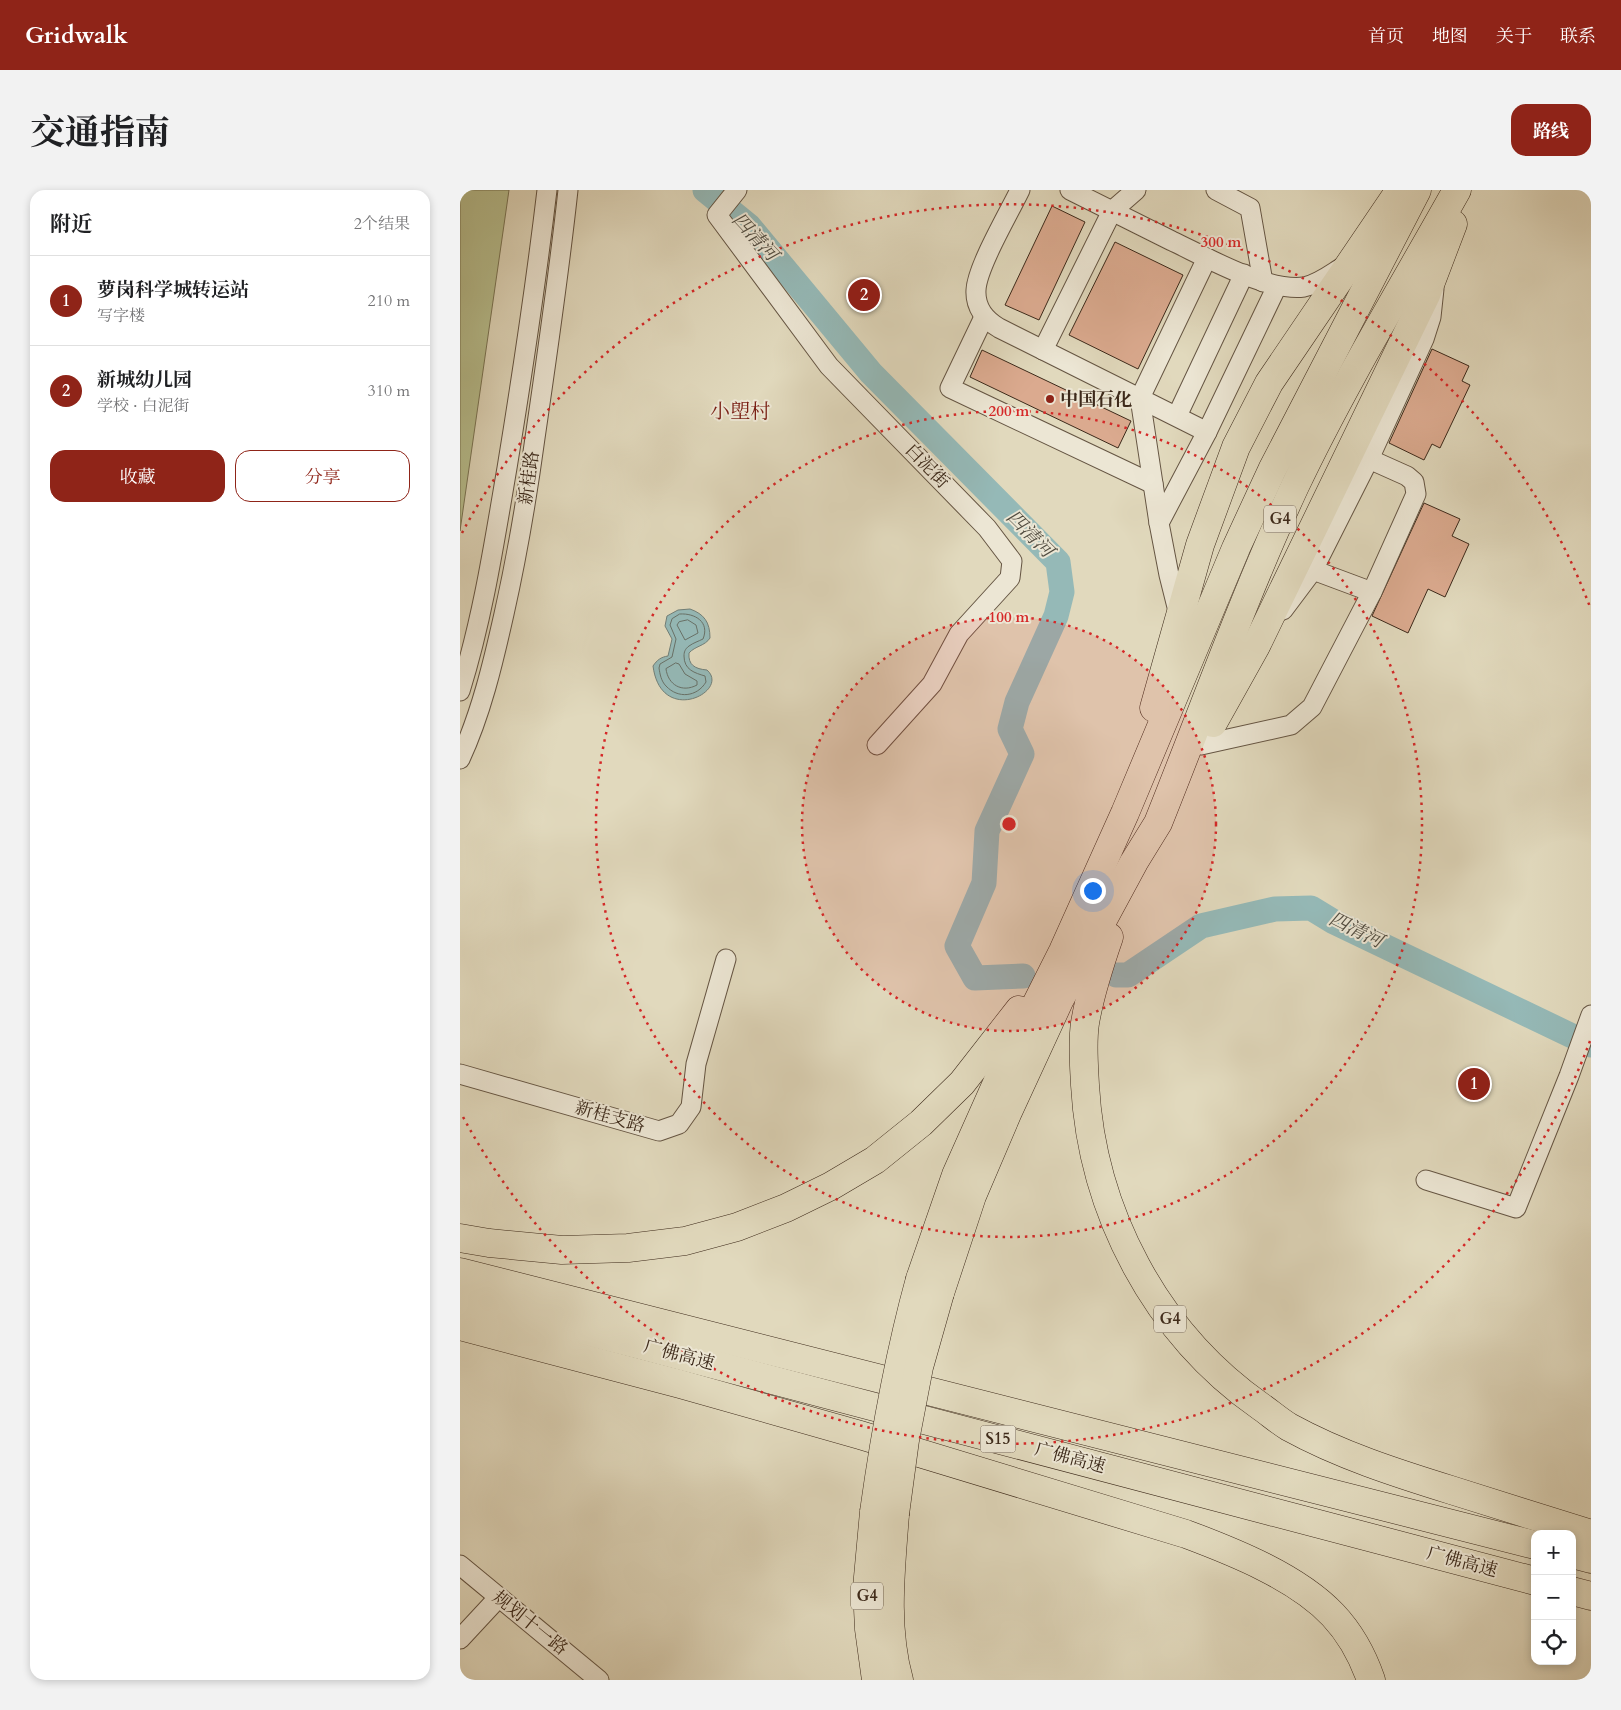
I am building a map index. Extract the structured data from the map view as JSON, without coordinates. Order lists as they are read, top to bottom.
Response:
{
  "streets": {
    "highway": ["G4", "广佛高速", "S15"],
    "street": [
      "白泥街",
      "新桂路",
      "新桂支路",
      "规划十一路"
    ]
  },
  "districts": ["小塱村"],
  "water": ["四清河"],
  "places": ["中国石化"],
  "page": {
    "header": "Gridwalk",
    "nav": [
      "首页",
      "地图",
      "关于",
      "联系"
    ],
    "title": "交通指南",
    "buttons": [
      "路线",
      ["收藏", "分享"]
    ],
    "heading": ["附近", "2个结果"],
    "list": [
      {
        "mark": "1",
        "name": "萝岗科学城转运站",
        "note": "写字楼",
        "value": "210 m"
      },
      {
        "mark": "2",
        "name": "新城幼儿园",
        "note": "学校 · 白泥街",
        "value": "310 m"
      }
    ],
    "pins": ["2", "1"],
    "map_buttons": ["+", "−"]
  },
  "rings": ["300 m", "200 m", "100 m"]
}
